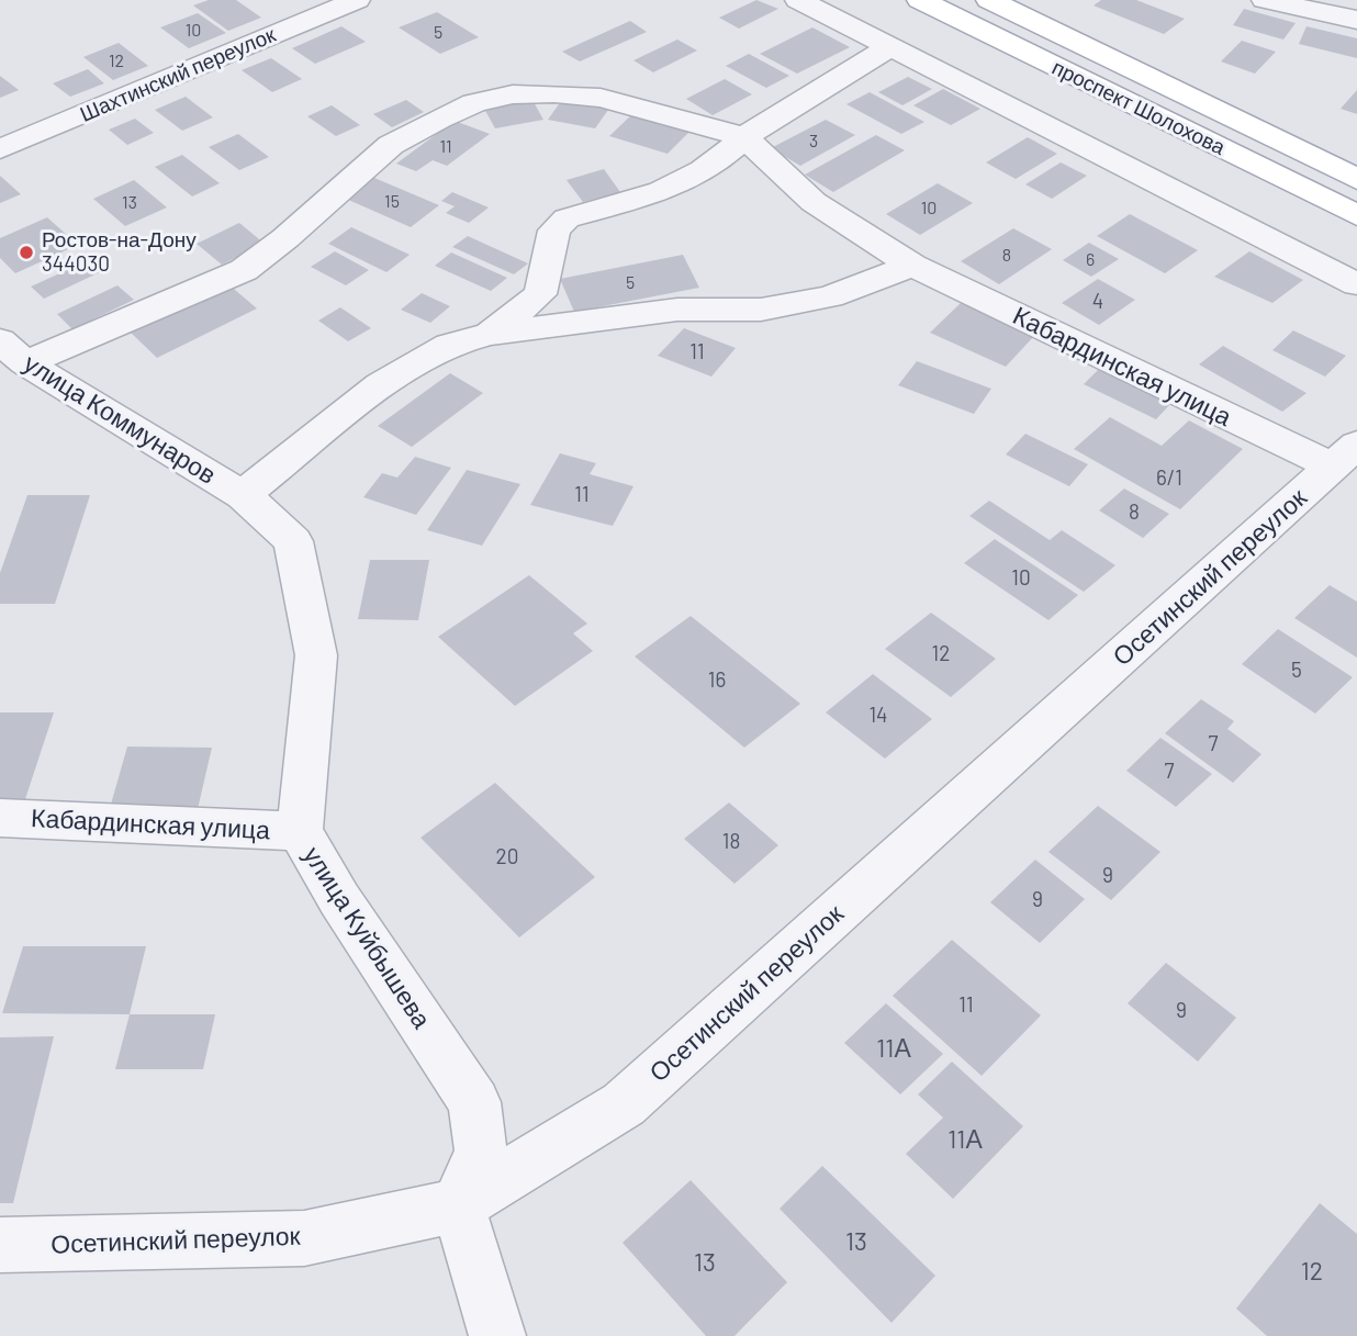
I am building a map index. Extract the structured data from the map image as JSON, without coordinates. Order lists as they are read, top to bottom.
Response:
{
  "streets": {
    "main road": ["проспект Шолохова"],
    "street": [
      "Шахтинский переулок",
      "Кабардинская улица",
      "улица Коммунаров",
      "Осетинский переулок",
      "улица Куйбышева"
    ]
  },
  "crossings": [
    ["Кабардинская улица", "Осетинский переулок"],
    ["Кабардинская улица", "улица Куйбышева"],
    ["улица Коммунаров", "улица Куйбышева"],
    ["Осетинский переулок", "улица Куйбышева"]
  ],
  "places": ["Ростов-на-Дону 344030"],
  "house_numbers": [
    "10",
    "5",
    "12",
    "3",
    "11",
    "15",
    "13",
    "10",
    "8",
    "6",
    "5",
    "4",
    "11",
    "6/1",
    "11",
    "8",
    "10",
    "12",
    "5",
    "16",
    "14",
    "7",
    "7",
    "18",
    "20",
    "9",
    "9",
    "11",
    "9",
    "11А",
    "11А",
    "13",
    "13",
    "12"
  ]
}
